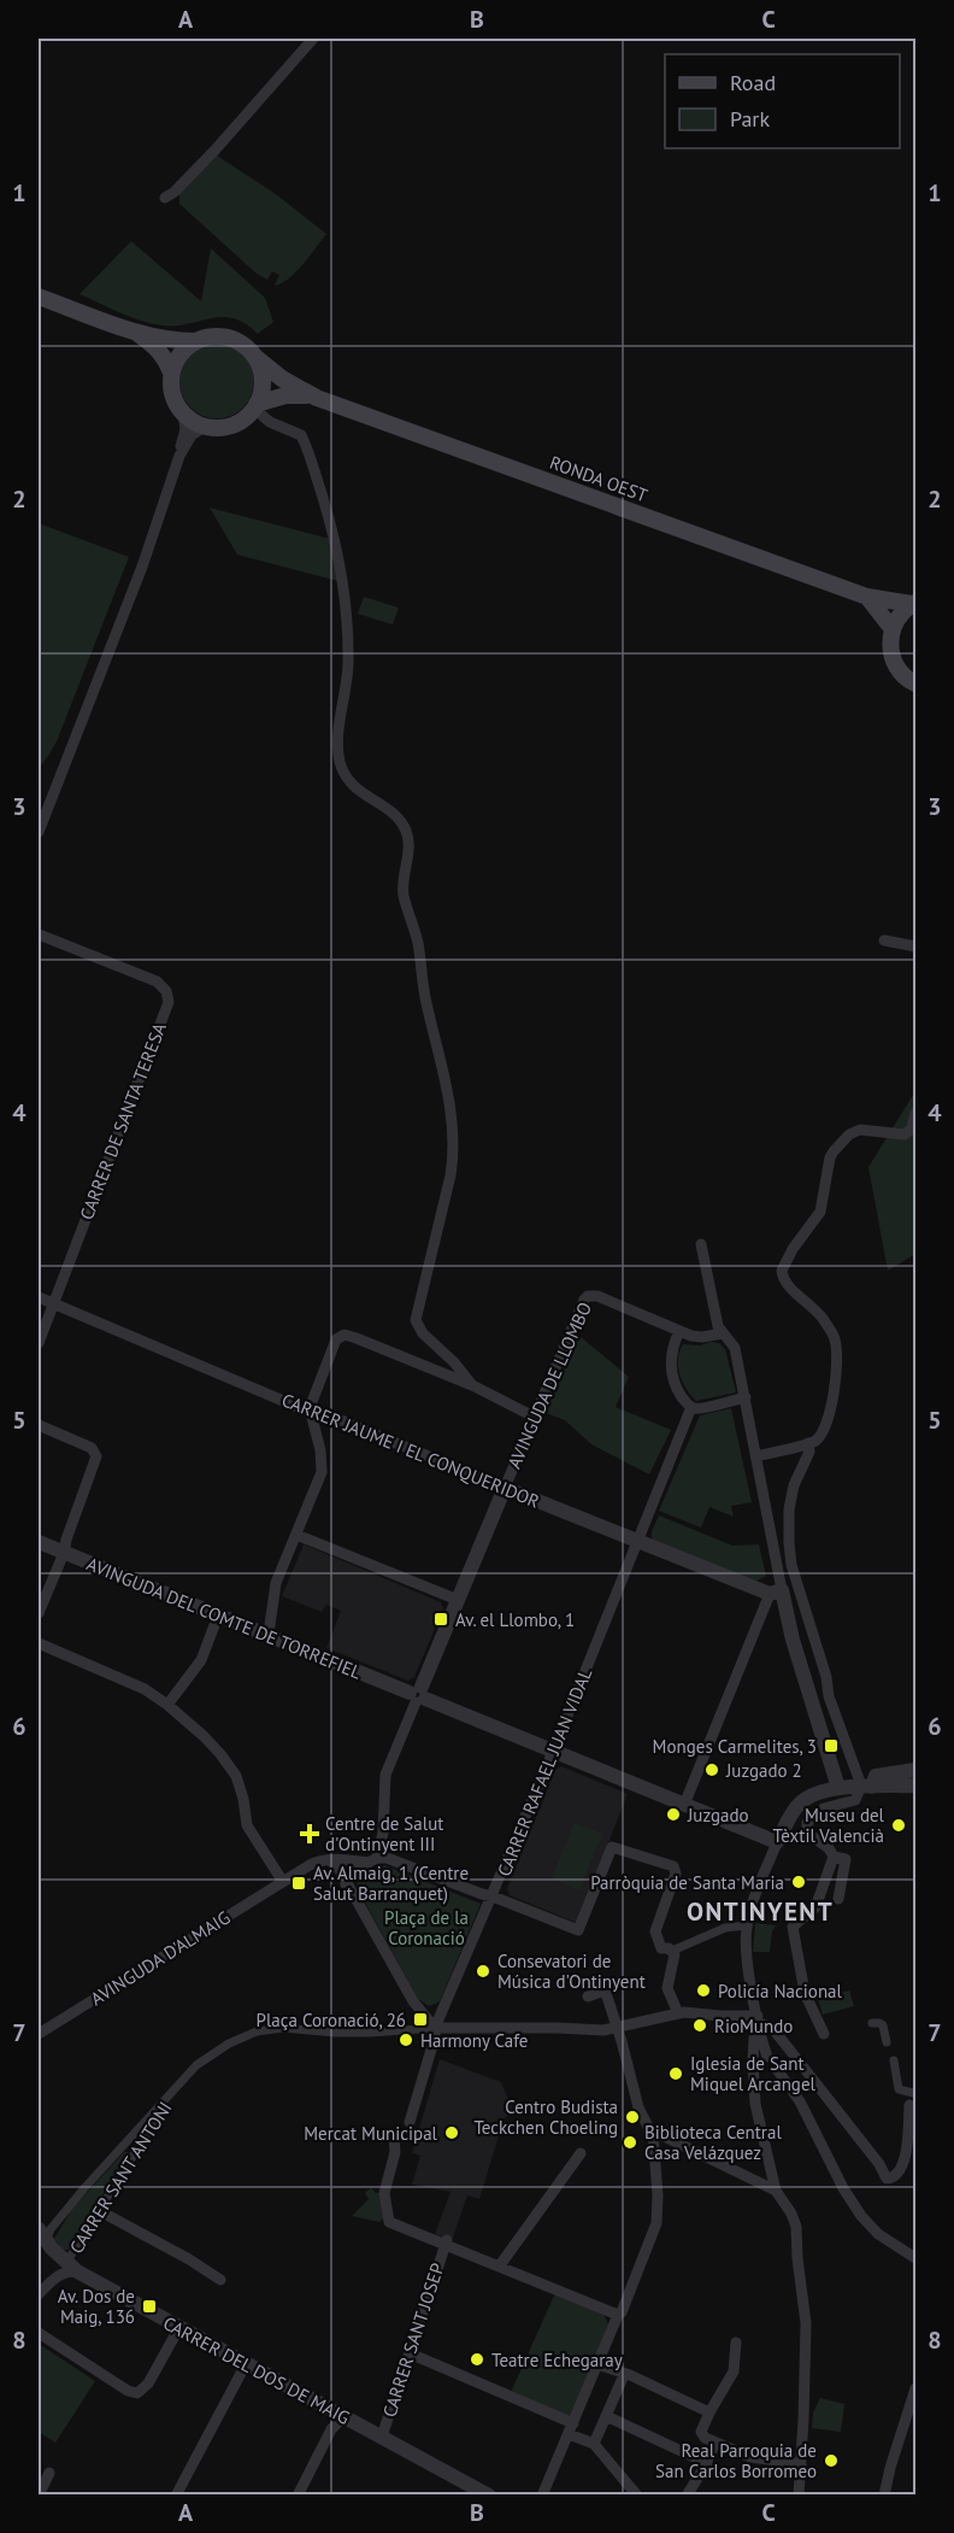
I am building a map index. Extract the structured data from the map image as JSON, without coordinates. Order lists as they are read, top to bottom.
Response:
{
  "streets": {
    "main road": ["RONDA OEST"],
    "street": [
      "CARRER DE SANTA TERESA",
      "AVINGUDA DE LLOMBO",
      "CARRER JAUME I EL CONQUERIDOR",
      "AVINGUDA DEL COMTE DE TORREFIEL",
      "CARRER RAFAEL JUAN VIDAL",
      "AVINGUDA D'ALMAIG",
      "CARRER SANT ANTONI",
      "CARRER SANT JOSEP",
      "CARRER DEL DOS DE MAIG"
    ]
  },
  "crossings": [
    ["CARRER DE SANTA TERESA", "CARRER JAUME I EL CONQUERIDOR"],
    ["AVINGUDA DE LLOMBO", "CARRER JAUME I EL CONQUERIDOR"],
    ["AVINGUDA DE LLOMBO", "AVINGUDA DEL COMTE DE TORREFIEL"],
    ["AVINGUDA DE LLOMBO", "CARRER RAFAEL JUAN VIDAL"],
    ["CARRER JAUME I EL CONQUERIDOR", "CARRER RAFAEL JUAN VIDAL"],
    ["AVINGUDA DEL COMTE DE TORREFIEL", "CARRER RAFAEL JUAN VIDAL"],
    ["CARRER RAFAEL JUAN VIDAL", "CARRER SANT ANTONI"],
    ["CARRER SANT ANTONI", "CARRER DEL DOS DE MAIG"],
    ["CARRER SANT JOSEP", "CARRER DEL DOS DE MAIG"]
  ],
  "districts": ["ONTINYENT"],
  "parks": ["Plaça de la Coronació"],
  "places": {
    "transit": [
      "Av. el Llombo, 1",
      "Monges Carmelites, 3",
      "Av. Almaig, 1 (Centre Salut Barranquet)",
      "Plaça Coronació, 26",
      "Av. Dos de Maig, 136"
    ],
    "other": [
      "Juzgado 2",
      "Juzgado",
      "Museu del Tèxtil Valencià",
      "Parròquia de Santa Maria",
      "Consevatori de Música d'Ontinyent",
      "Policía Nacional",
      "RioMundo",
      "Harmony Cafe",
      "Iglesia de Sant Miquel Arcangel",
      "Centro Budista Teckchen Choeling",
      "Mercat Municipal",
      "Biblioteca Central Casa Velázquez",
      "Teatre Echegaray",
      "Real Parroquia de San Carlos Borromeo"
    ],
    "health": ["Centre de Salut d'Ontinyent III"]
  },
  "legend": ["Road", "Park"],
  "grid": {
    "columns": ["A", "B", "C"],
    "rows": [
      "1",
      "2",
      "3",
      "4",
      "5",
      "6",
      "7",
      "8"
    ]
  }
}
